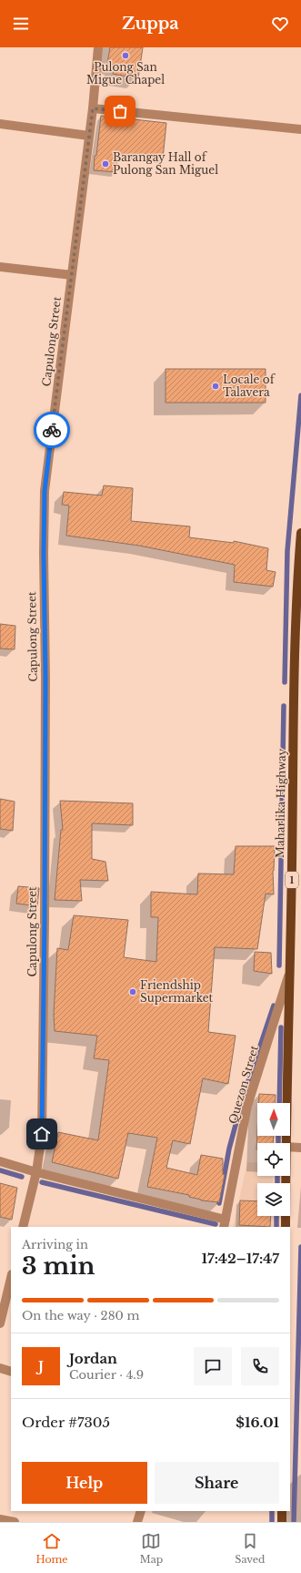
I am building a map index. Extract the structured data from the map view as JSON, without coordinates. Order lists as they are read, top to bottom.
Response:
{
  "streets": {
    "main road": ["Maharlika Highway", "1"],
    "street": ["Capulong Street", "Quezon Street"]
  },
  "crossings": [
    ["Maharlika Highway", "Quezon Street"]
  ],
  "places": [
    "Pulong San Migue Chapel",
    "Barangay Hall of Pulong San Miguel",
    "Locale of Talavera",
    "Friendship Supermarket"
  ],
  "north": "top",
  "page": {
    "header": "Zuppa",
    "heading": ["3 min", "Arriving in", "17:42–17:47"],
    "panel": [
      "Jordan",
      "Courier · 4.9",
      "Order #7305",
      "$16.01"
    ],
    "bar": "On the way · 280 m",
    "round": "J",
    "buttons": ["Help", "Share"],
    "tabs": ["Home", "Map", "Saved"]
  }
}
